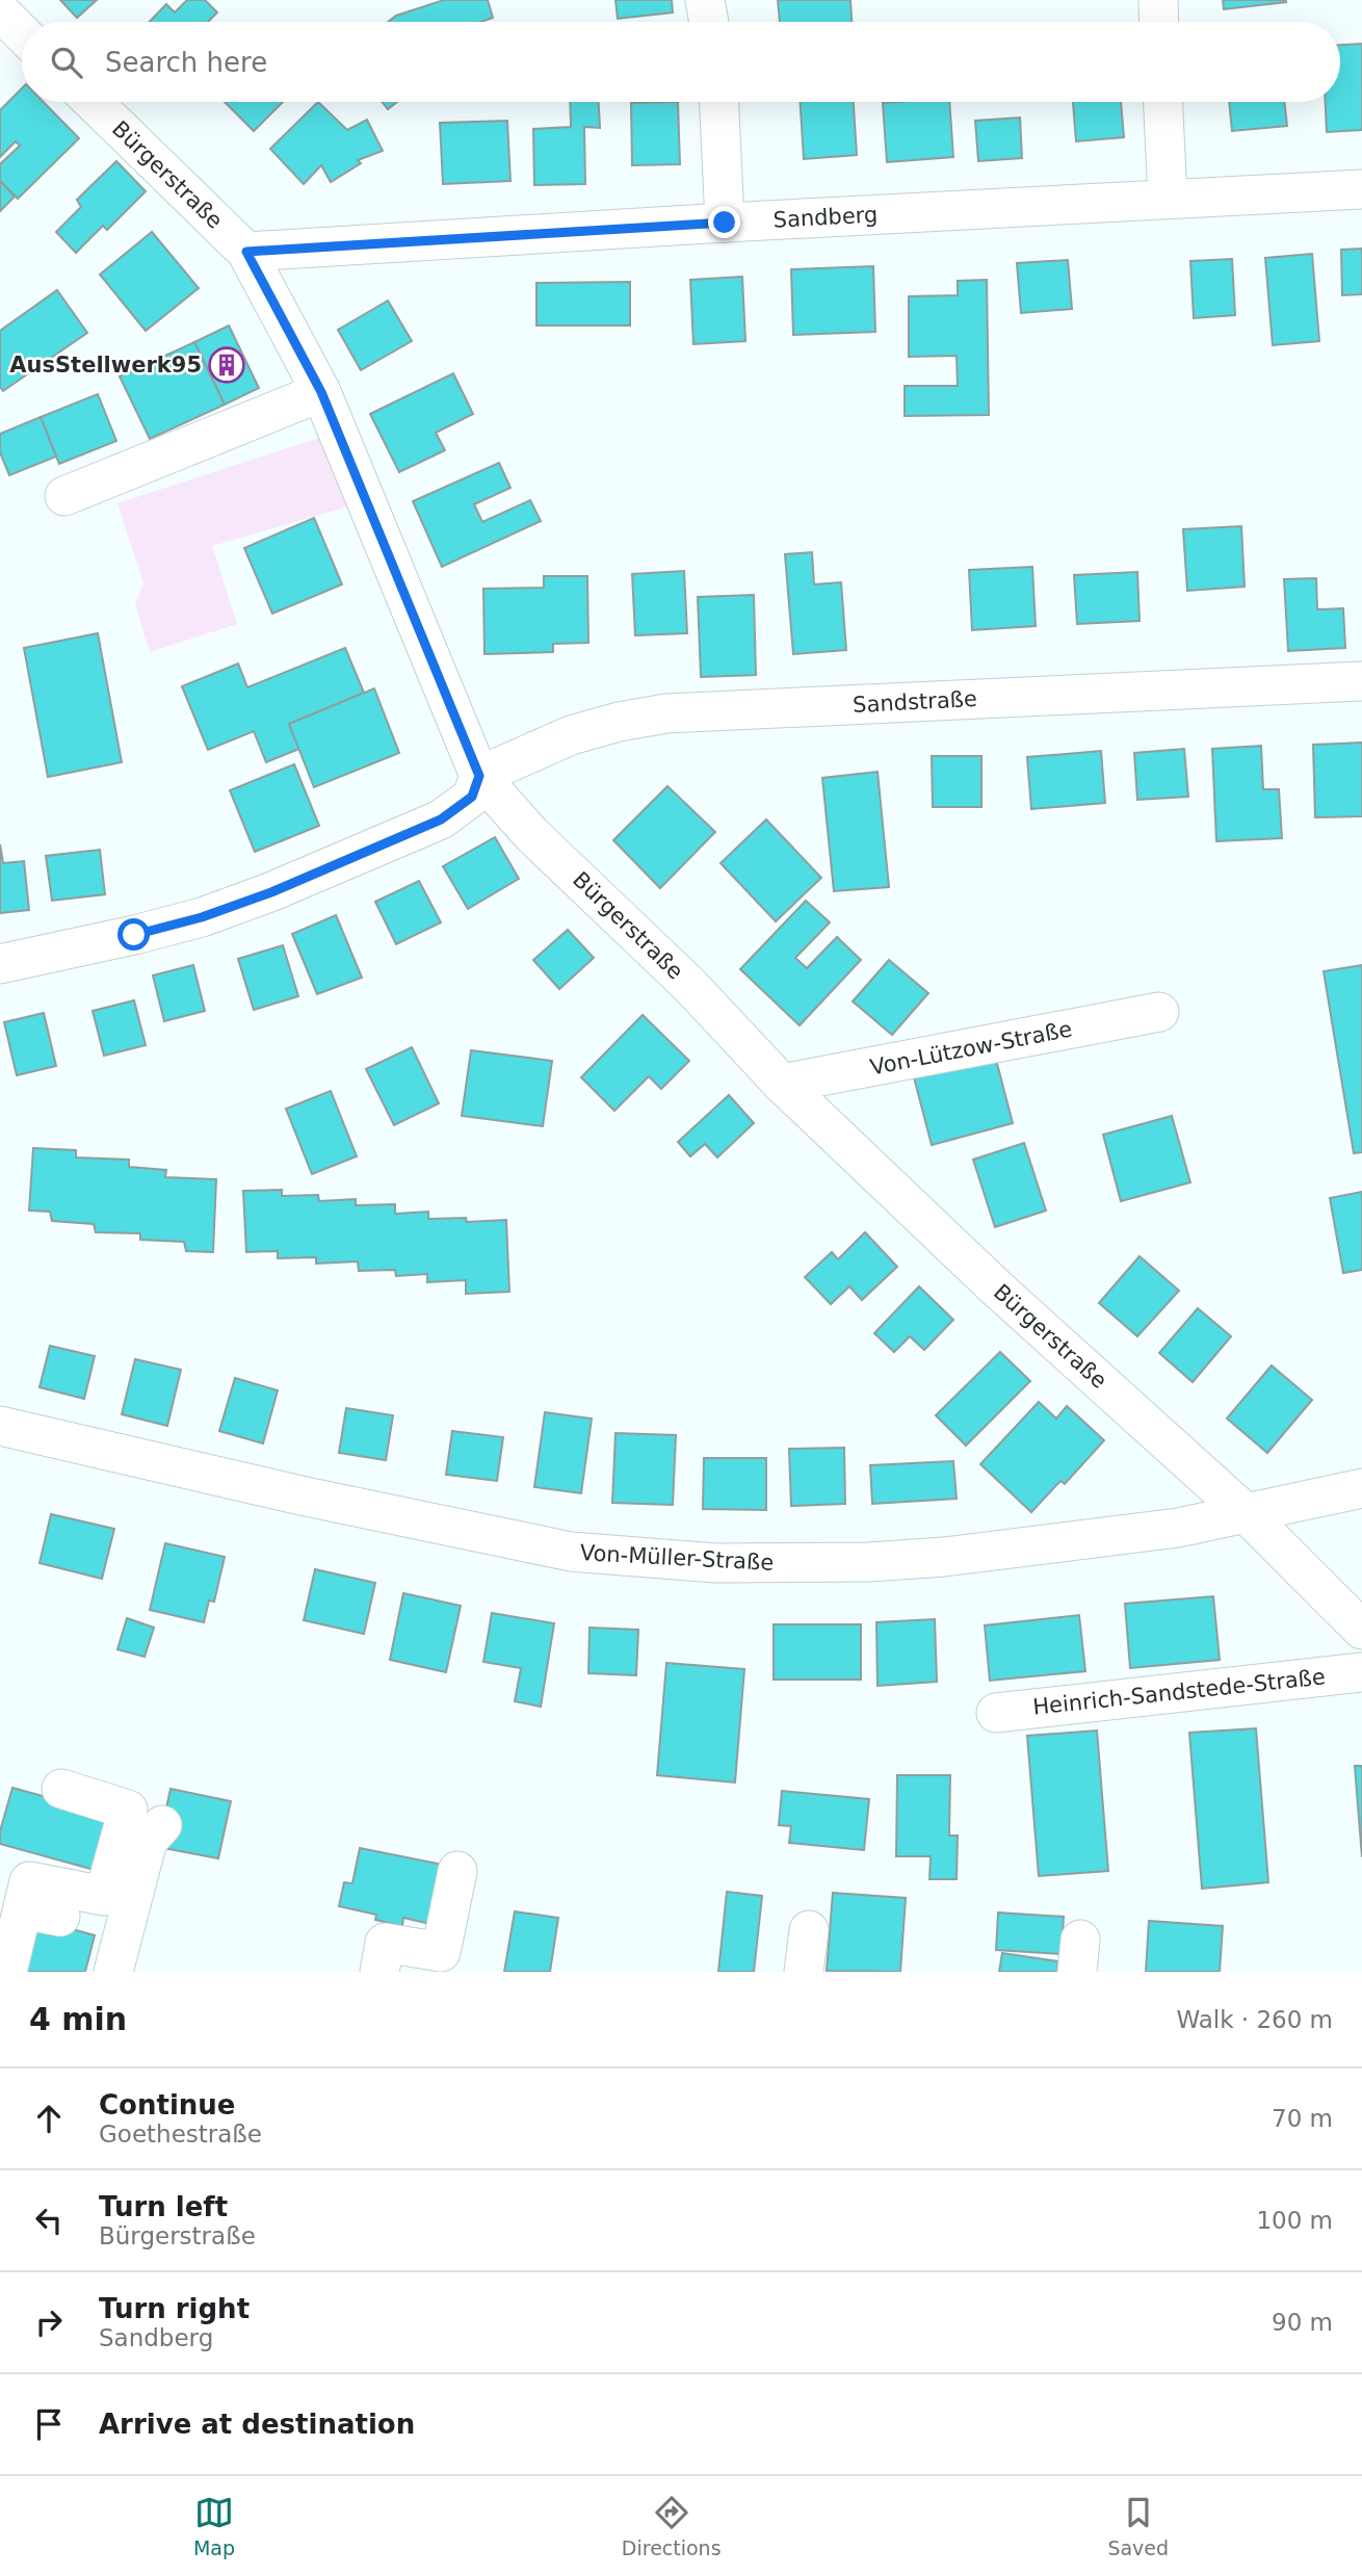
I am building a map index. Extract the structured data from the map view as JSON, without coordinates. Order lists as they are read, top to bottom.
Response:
{
  "streets": {
    "street": [
      "Bürgerstraße",
      "Sandberg",
      "Sandstraße",
      "Von-Lützow-Straße",
      "Von-Müller-Straße",
      "Heinrich-Sandstede-Straße"
    ]
  },
  "crossings": [
    ["Bürgerstraße", "Sandberg"],
    ["Bürgerstraße", "Sandstraße"],
    ["Bürgerstraße", "Von-Lützow-Straße"],
    ["Bürgerstraße", "Von-Müller-Straße"]
  ],
  "places": {
    "building": ["AusStellwerk95"]
  },
  "page": {
    "search": "Search here",
    "heading": ["4 min", "Walk · 260 m"],
    "list": [
      ["Continue", "Goethestraße", "70 m"],
      ["Turn left", "Bürgerstraße", "100 m"],
      ["Turn right", "Sandberg", "90 m"],
      "Arrive at destination"
    ],
    "nav": ["Map", "Directions", "Saved"]
  }
}
